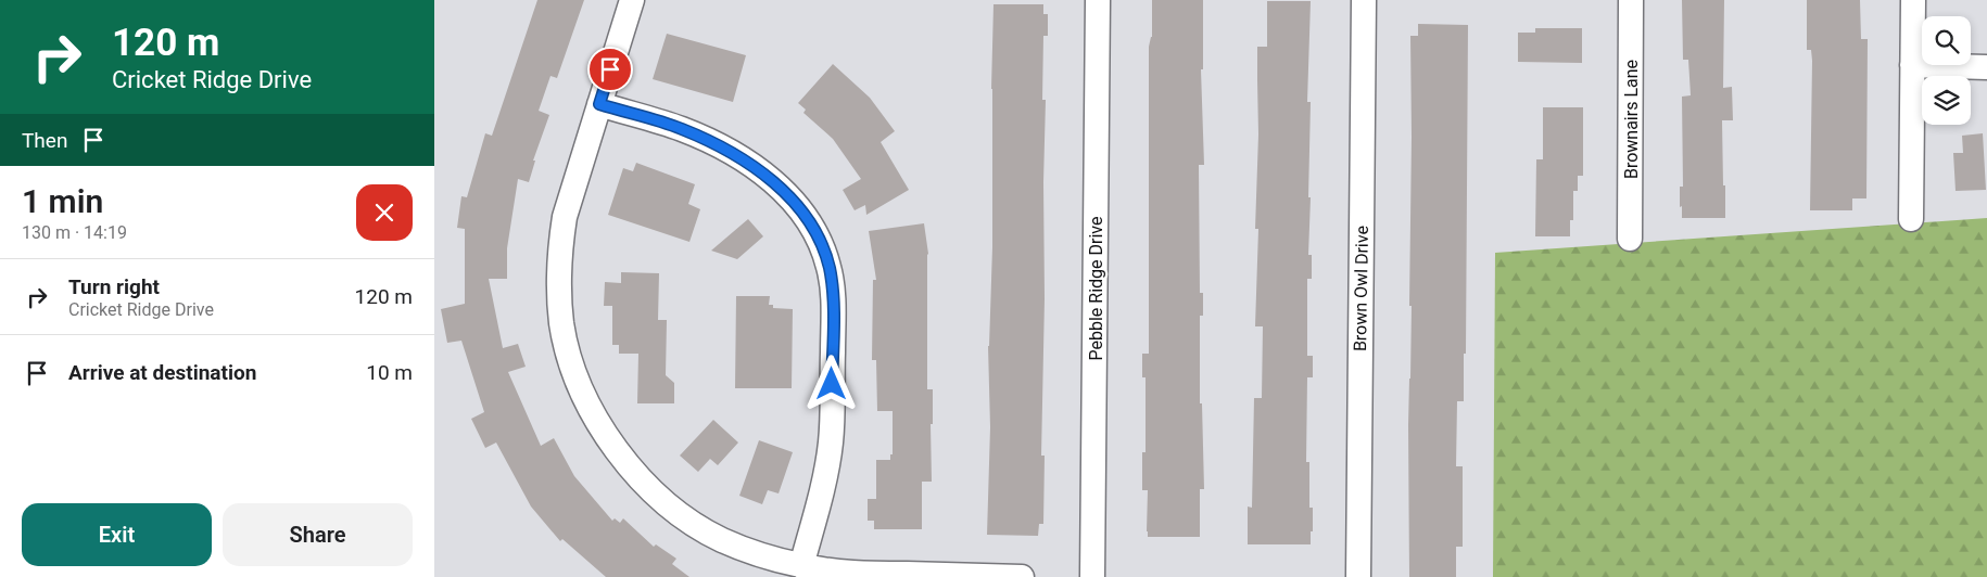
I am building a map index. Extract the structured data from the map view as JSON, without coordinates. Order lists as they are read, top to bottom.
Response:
{
  "streets": {
    "street": ["Brownairs Lane", "Pebble Ridge Drive", "Brown Owl Drive"]
  },
  "page": {
    "turn": ["120 m", "Cricket Ridge Drive"],
    "then": "Then",
    "heading": ["1 min", "130 m · 14:19"],
    "list": [
      {
        "name": "Turn right",
        "note": "Cricket Ridge Drive",
        "value": "120 m"
      },
      {
        "name": "Arrive at destination",
        "value": "10 m"
      }
    ],
    "buttons": ["Exit", "Share"]
  }
}
